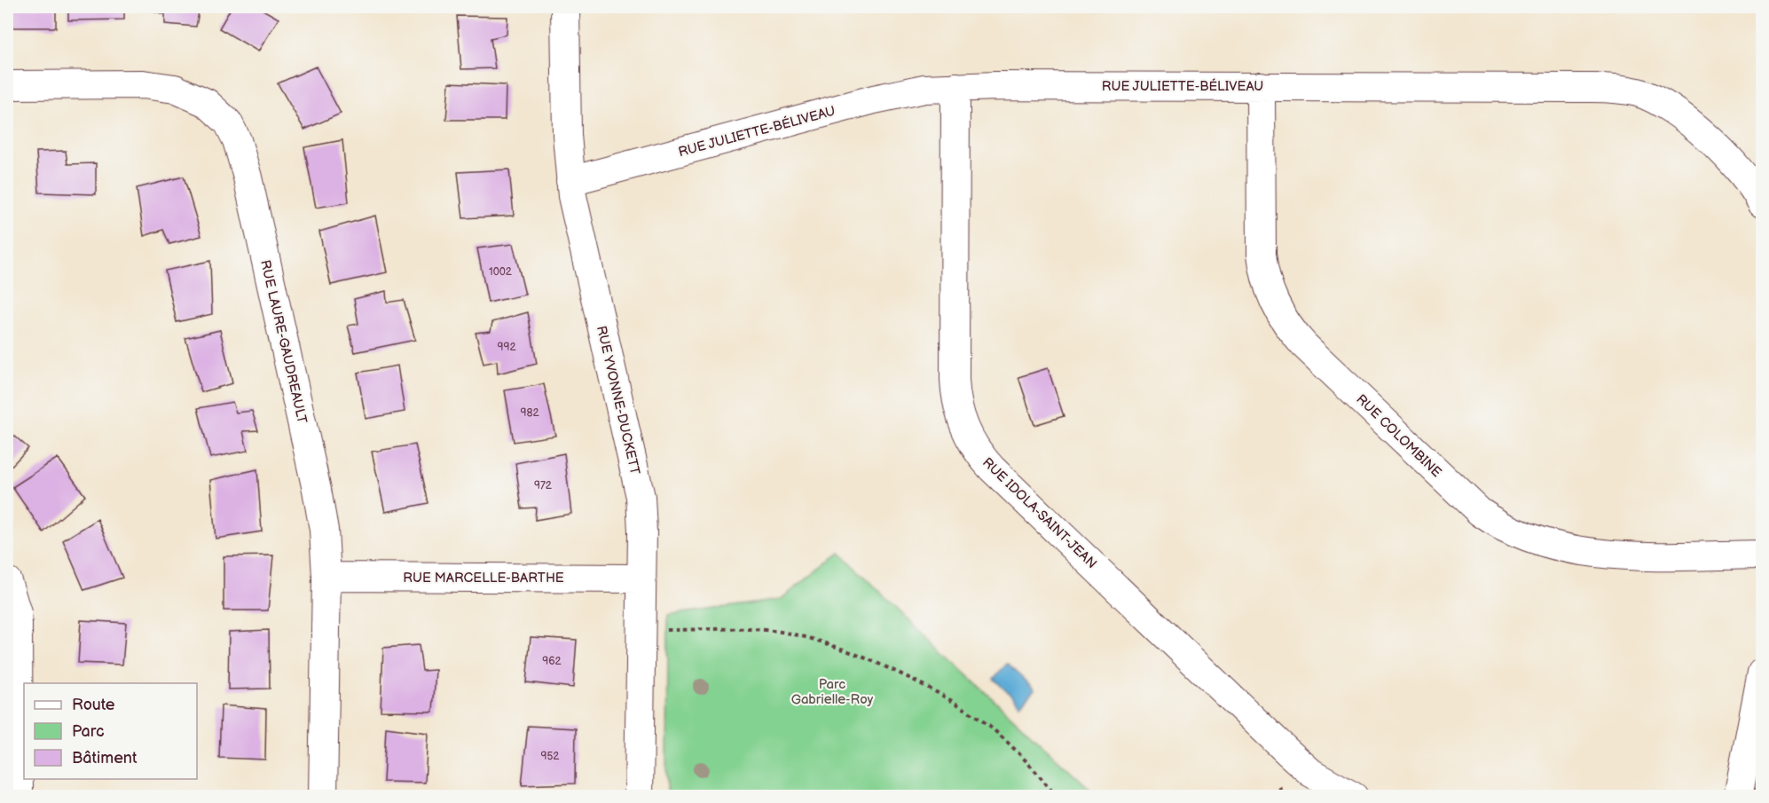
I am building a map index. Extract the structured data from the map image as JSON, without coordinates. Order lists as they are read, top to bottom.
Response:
{
  "streets": {
    "street": [
      "RUE JULIETTE-BÉLIVEAU",
      "RUE LAURE-GAUDREAULT",
      "RUE YVONNE-DUCKETT",
      "RUE COLOMBINE",
      "RUE IDOLA-SAINT-JEAN",
      "RUE MARCELLE-BARTHE"
    ]
  },
  "crossings": [
    ["RUE JULIETTE-BÉLIVEAU", "RUE YVONNE-DUCKETT"],
    ["RUE JULIETTE-BÉLIVEAU", "RUE COLOMBINE"],
    ["RUE JULIETTE-BÉLIVEAU", "RUE IDOLA-SAINT-JEAN"],
    ["RUE LAURE-GAUDREAULT", "RUE MARCELLE-BARTHE"],
    ["RUE YVONNE-DUCKETT", "RUE MARCELLE-BARTHE"]
  ],
  "parks": ["Parc Gabrielle-Roy"],
  "house_numbers": [
    "1002",
    "992",
    "982",
    "972",
    "962",
    "952"
  ],
  "legend": ["Route", "Parc", "Bâtiment"]
}
